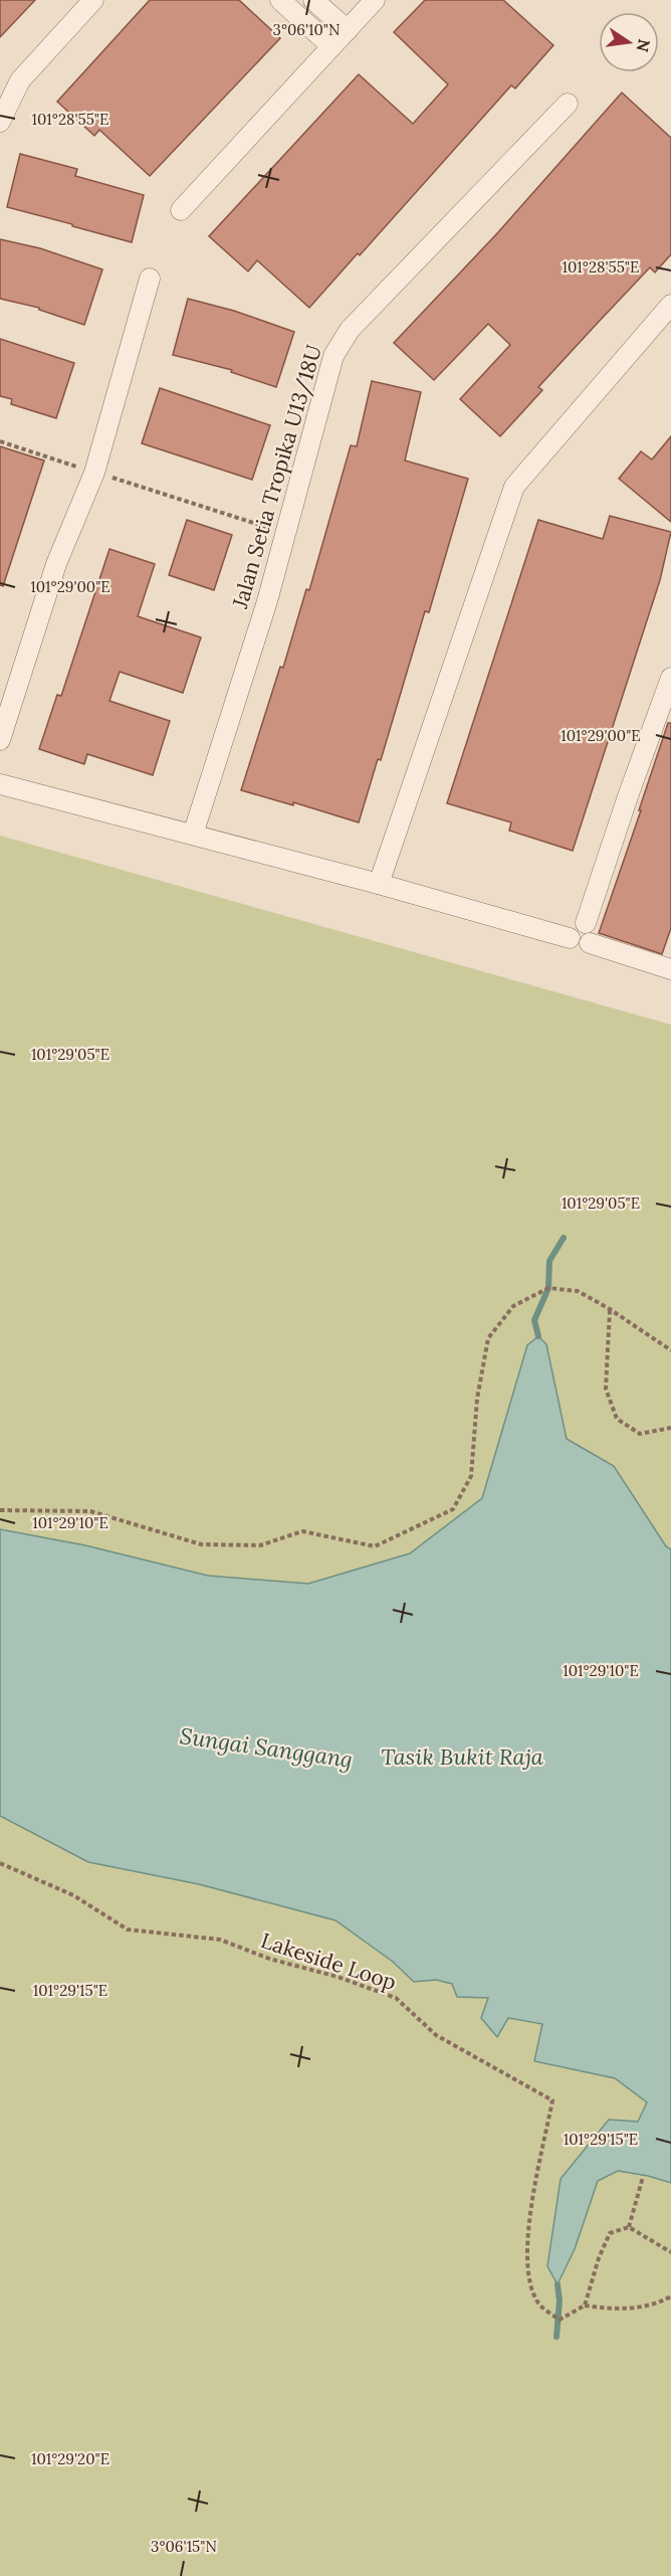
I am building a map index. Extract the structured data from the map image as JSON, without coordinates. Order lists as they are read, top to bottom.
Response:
{
  "streets": {
    "street": ["Jalan Setia Tropika U13/18U"],
    "path": ["Lakeside Loop"]
  },
  "water": ["Sungai Sanggang", "Tasik Bukit Raja"],
  "north": "right",
  "coordinates": [
    "3°06'10\"N",
    "101°28'55\"E",
    "101°29'00\"E",
    "101°29'05\"E",
    "101°29'10\"E",
    "101°29'15\"E",
    "101°29'20\"E",
    "3°06'15\"N"
  ]
}
